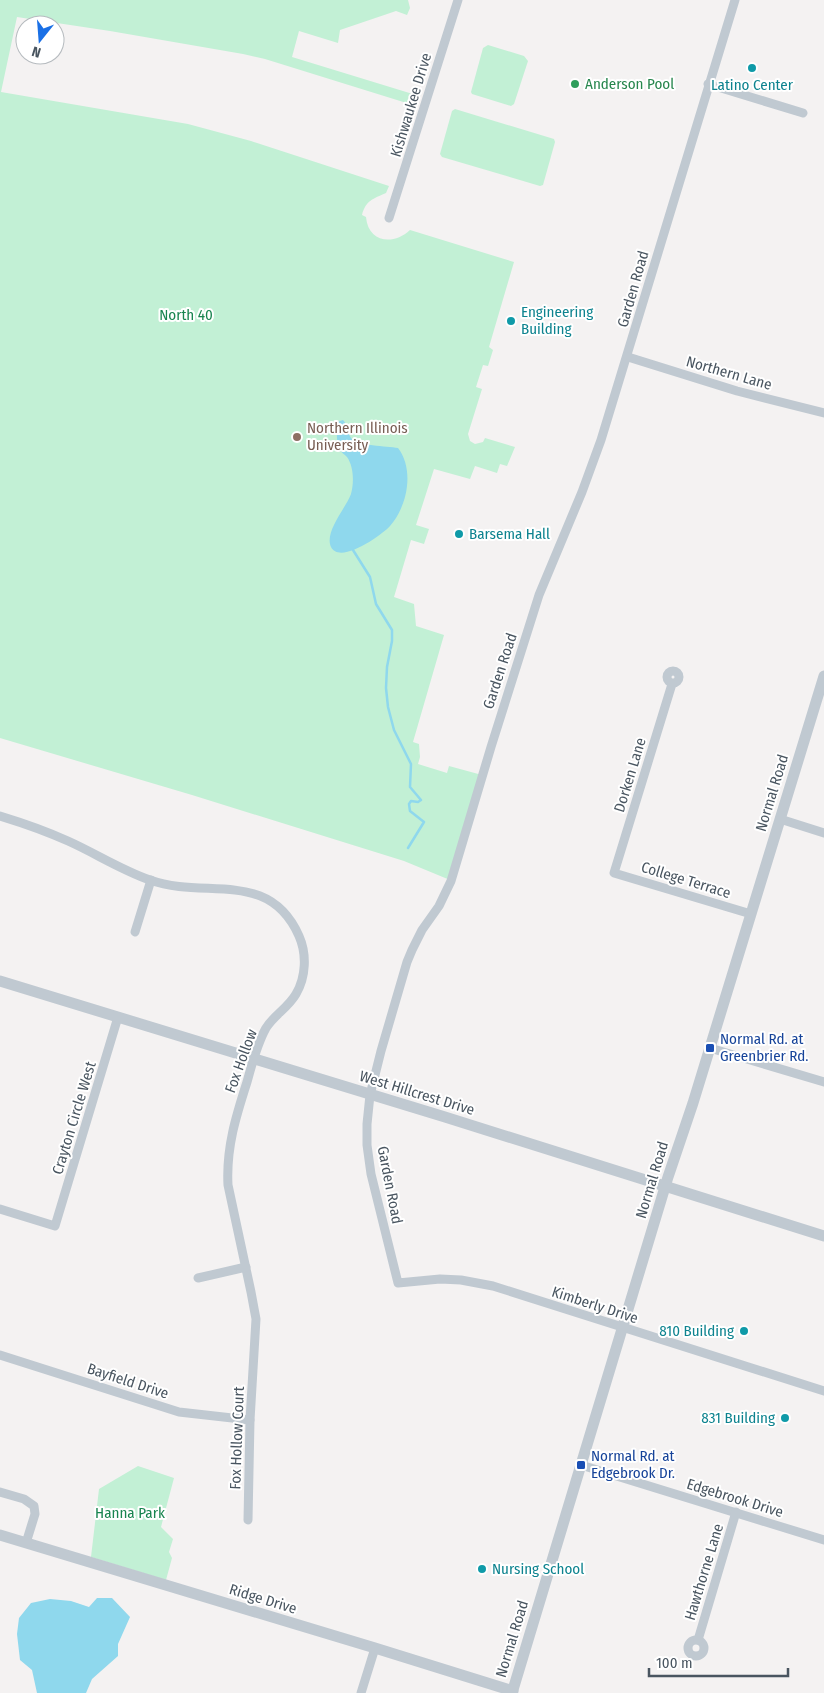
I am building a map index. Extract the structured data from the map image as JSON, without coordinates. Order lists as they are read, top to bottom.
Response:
{
  "streets": {
    "street": [
      "Kishwaukee Drive",
      "Garden Road",
      "Northern Lane",
      "Dorken Lane",
      "Normal Road",
      "College Terrace",
      "Fox Hollow",
      "West Hillcrest Drive",
      "Crayton Circle West",
      "Kimberly Drive",
      "Bayfield Drive",
      "Fox Hollow Court",
      "Edgebrook Drive",
      "Hawthorne Lane",
      "Ridge Drive"
    ]
  },
  "crossings": [
    ["Garden Road", "Northern Lane"],
    ["Garden Road", "West Hillcrest Drive"],
    ["Garden Road", "Kimberly Drive"],
    ["Dorken Lane", "College Terrace"],
    ["Normal Road", "College Terrace"],
    ["Normal Road", "West Hillcrest Drive"],
    ["Normal Road", "Kimberly Drive"],
    ["Normal Road", "Edgebrook Drive"],
    ["Normal Road", "Ridge Drive"],
    ["Fox Hollow", "West Hillcrest Drive"],
    ["Fox Hollow", "Fox Hollow Court"],
    ["West Hillcrest Drive", "Crayton Circle West"],
    ["Bayfield Drive", "Fox Hollow Court"],
    ["Edgebrook Drive", "Hawthorne Lane"]
  ],
  "parks": ["North 40", "Hanna Park"],
  "places": {
    "other": [
      "Latino Center",
      "Anderson Pool",
      "Engineering Building",
      "Northern Illinois University",
      "Barsema Hall",
      "810 Building",
      "831 Building",
      "Nursing School"
    ],
    "transit": ["Normal Rd. at Greenbrier Rd.", "Normal Rd. at Edgebrook Dr."]
  },
  "scale_bar": "100 m",
  "north": "bottom"
}
